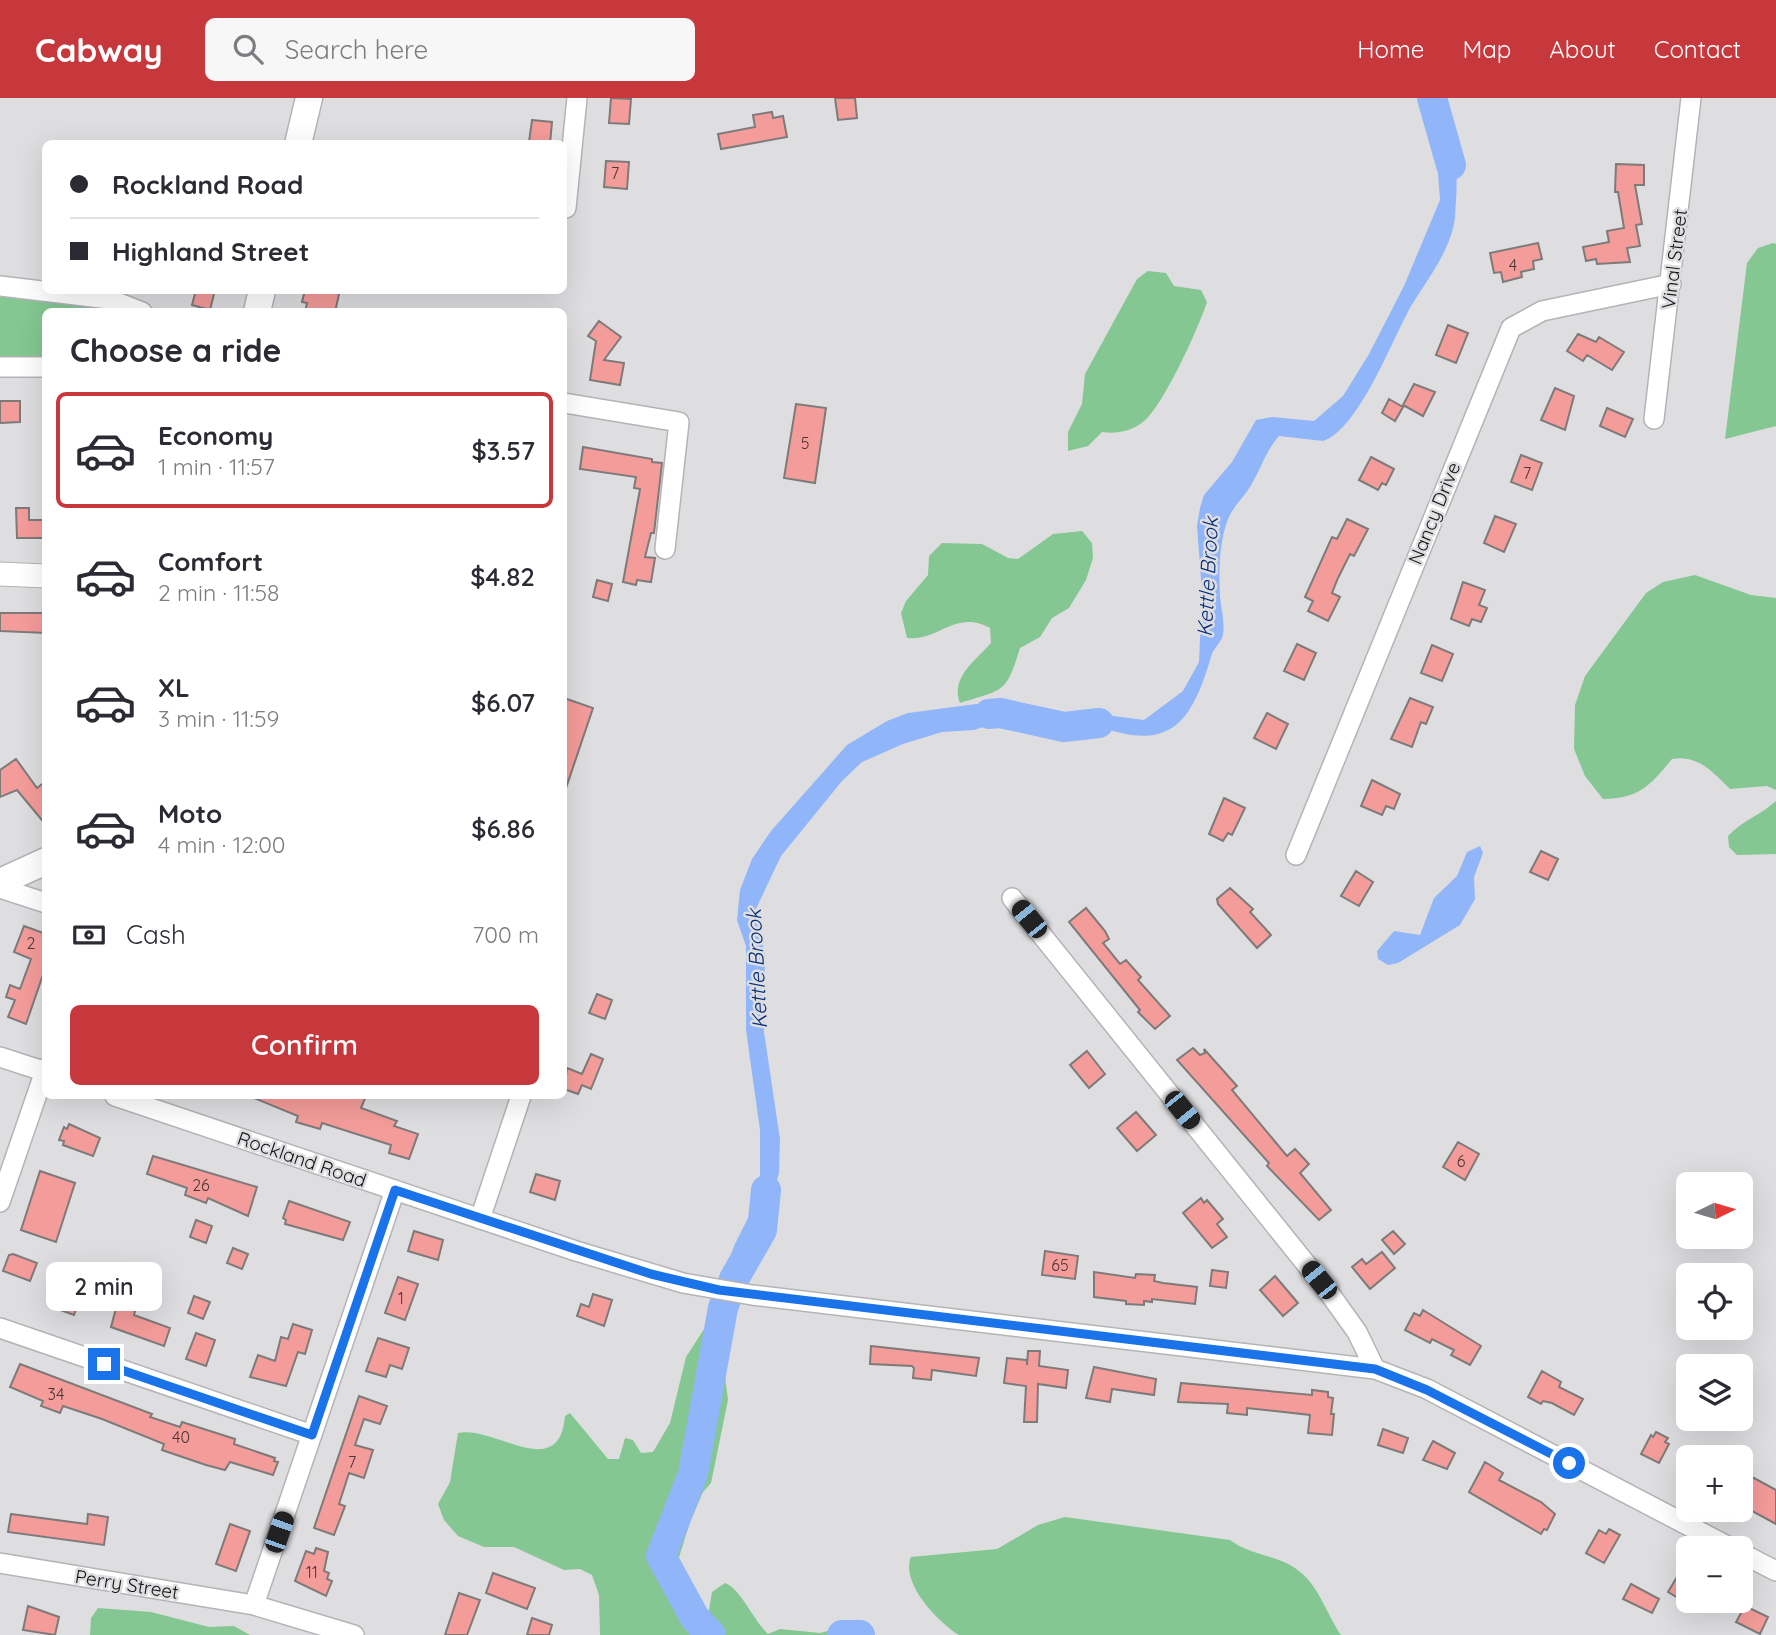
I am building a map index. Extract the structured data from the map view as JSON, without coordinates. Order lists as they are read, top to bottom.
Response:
{
  "streets": {
    "street": [
      "Vinal Street",
      "Nancy Drive",
      "Rockland Road",
      "Perry Street"
    ]
  },
  "crossings": [
    ["Vinal Street", "Nancy Drive"]
  ],
  "water": ["Kettle Brook"],
  "house_numbers": [
    "7",
    "4",
    "5",
    "7",
    "2",
    "6",
    "26",
    "65",
    "1",
    "34",
    "40",
    "7",
    "11"
  ],
  "north": "right",
  "page": {
    "header": "Cabway",
    "search": "Search here",
    "nav": [
      "Home",
      "Map",
      "About",
      "Contact"
    ],
    "banner": ["Rockland Road", "Highland Street"],
    "heading": "Choose a ride",
    "list": [
      {
        "name": "Economy",
        "note": "1 min · 11:57",
        "value": "$3.57"
      },
      {
        "name": "Comfort",
        "note": "2 min · 11:58",
        "value": "$4.82"
      },
      {
        "name": "XL",
        "note": "3 min · 11:59",
        "value": "$6.07"
      },
      {
        "name": "Moto",
        "note": "4 min · 12:00",
        "value": "$6.86"
      }
    ],
    "pay": ["Cash", "700 m"],
    "buttons": "Confirm",
    "map_buttons": ["+", "−"],
    "bubble": "2 min"
  }
}
